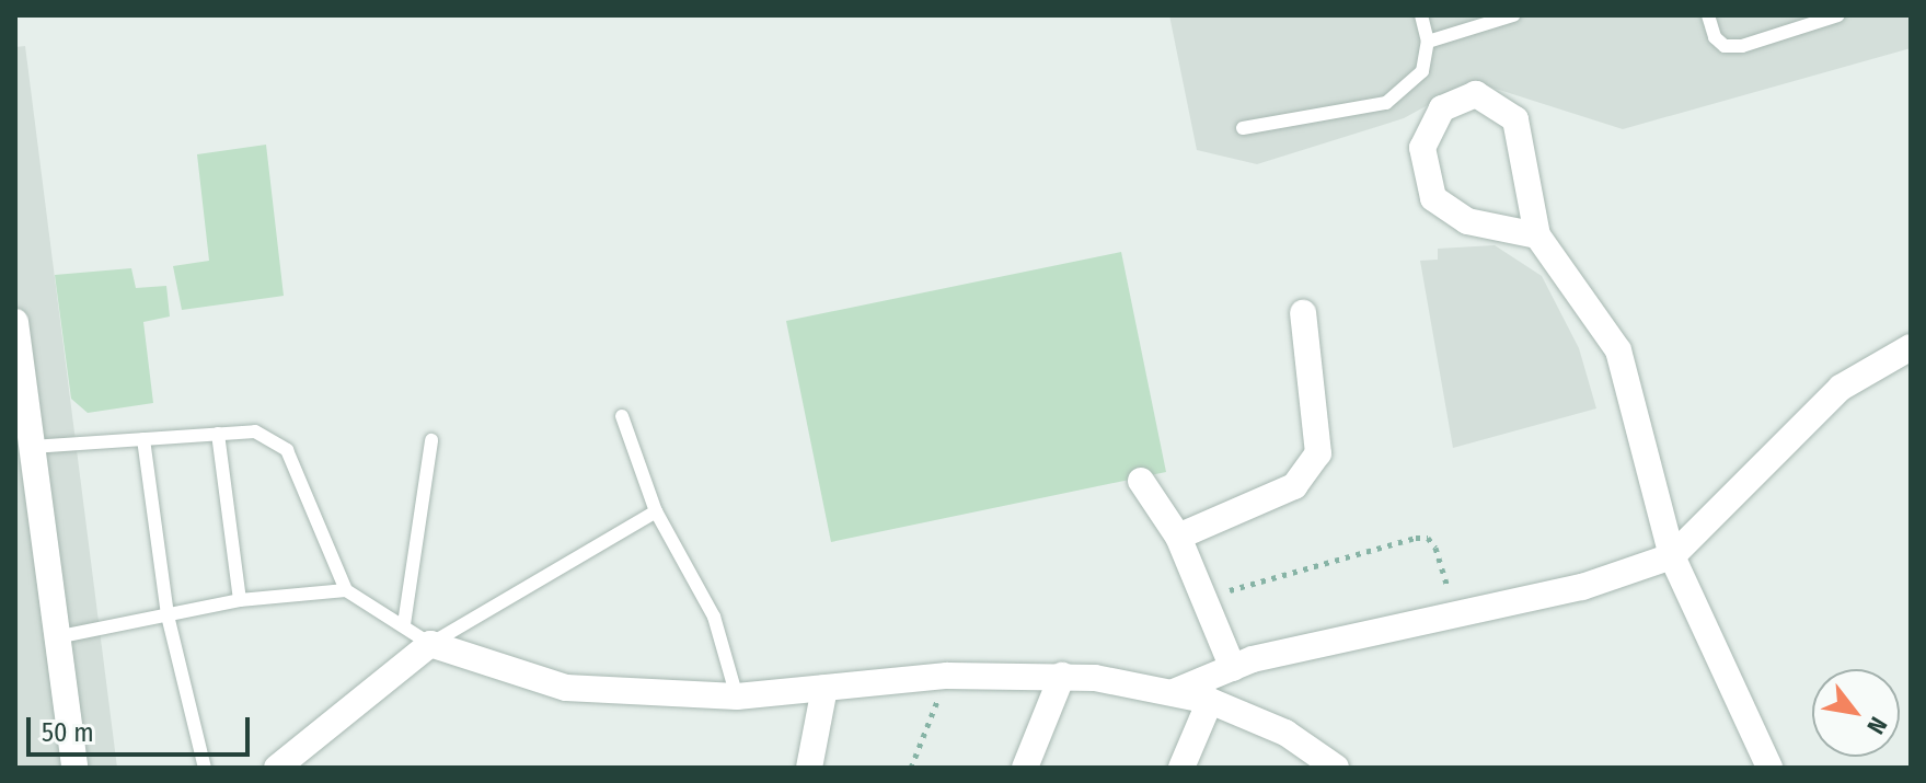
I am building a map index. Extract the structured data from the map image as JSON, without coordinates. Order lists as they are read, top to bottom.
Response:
{
  "scale_bar": "50 m",
  "north": "bottom right"
}
